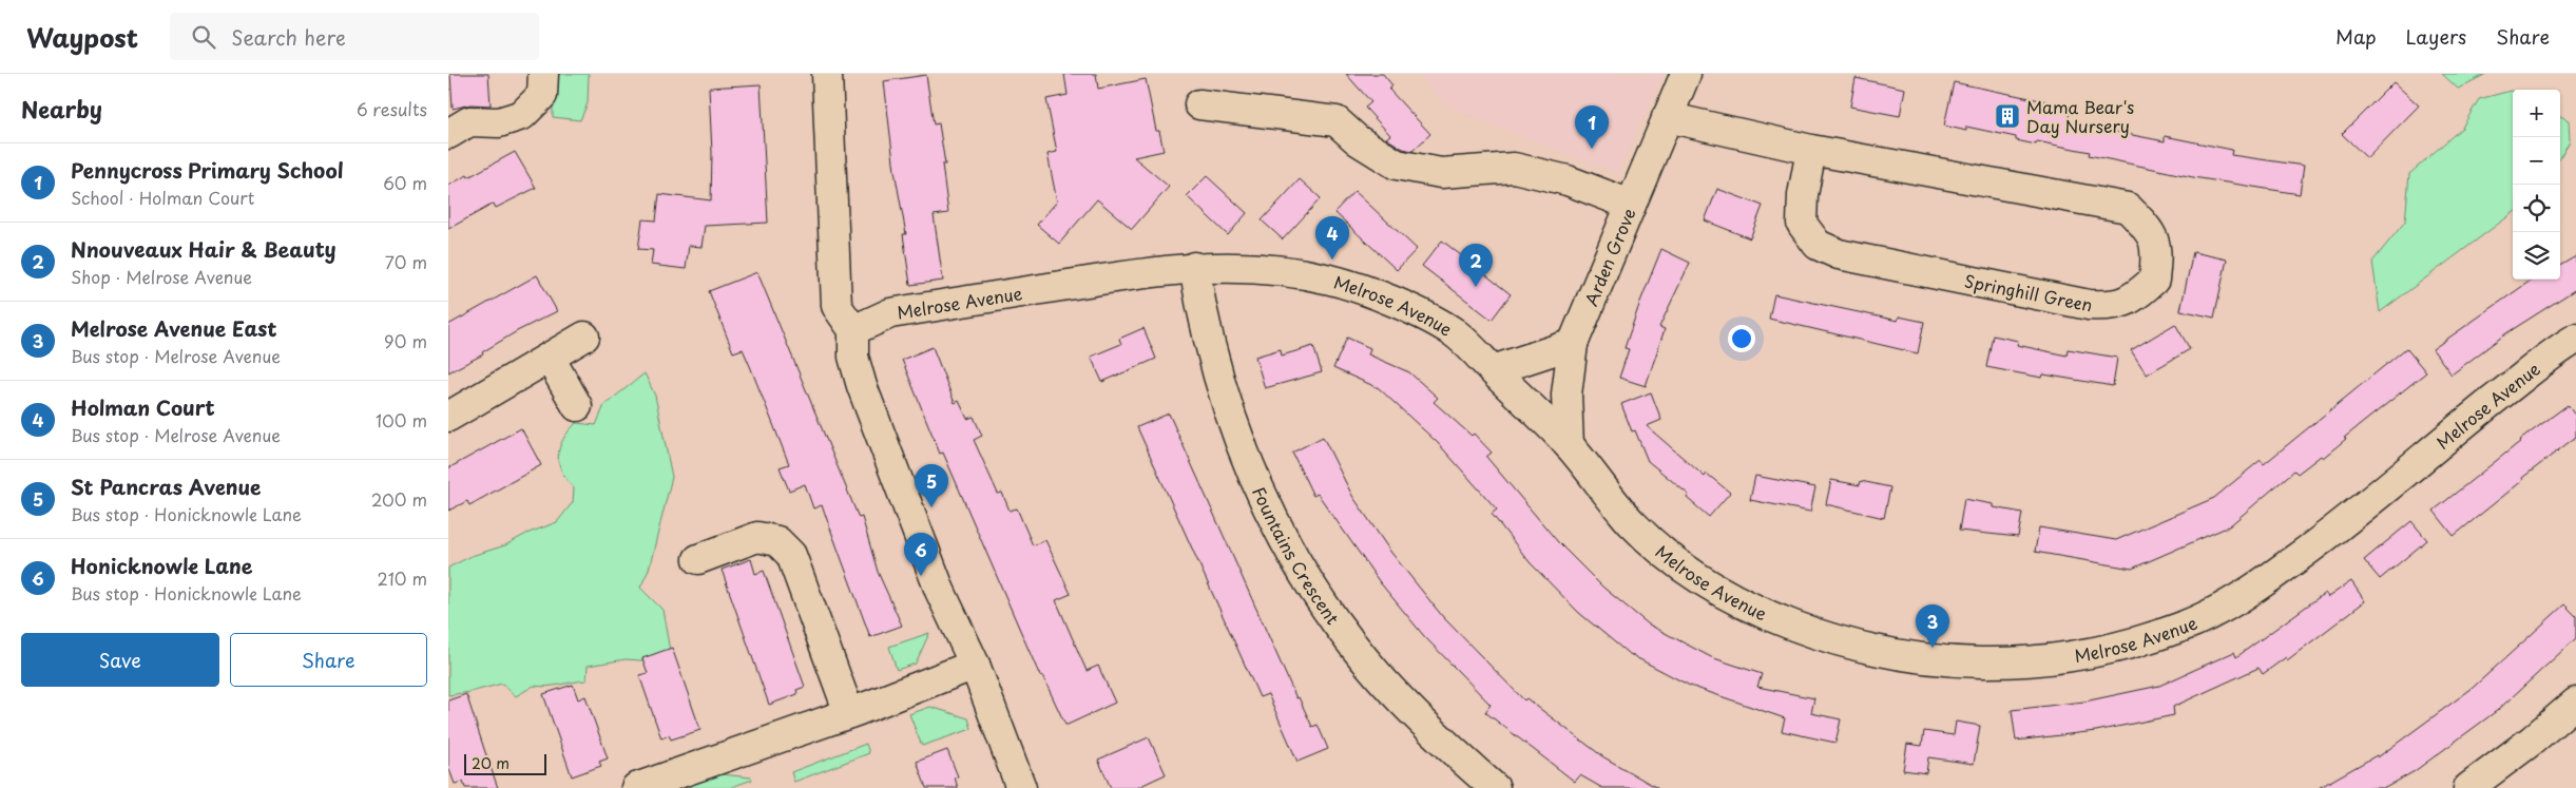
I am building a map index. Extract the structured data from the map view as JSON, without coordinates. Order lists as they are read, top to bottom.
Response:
{
  "streets": {
    "street": [
      "Arden Grove",
      "Springhill Green",
      "Melrose Avenue",
      "Fountains Crescent"
    ]
  },
  "crossings": [
    ["Arden Grove", "Springhill Green"],
    ["Arden Grove", "Melrose Avenue"],
    ["Melrose Avenue", "Fountains Crescent"]
  ],
  "places": {
    "building": ["Mama Bear's Day Nursery"]
  },
  "scale_bar": "20 m",
  "page": {
    "header": "Waypost",
    "search": "Search here",
    "nav": ["Map", "Layers", "Share"],
    "heading": ["Nearby", "6 results"],
    "map_buttons": ["+", "−"],
    "pins": [
      "1",
      "4",
      "2",
      "5",
      "6",
      "3"
    ],
    "list": [
      {
        "mark": "1",
        "name": "Pennycross Primary School",
        "note": "School · Holman Court",
        "value": "60 m"
      },
      {
        "mark": "2",
        "name": "Nnouveaux Hair & Beauty",
        "note": "Shop · Melrose Avenue",
        "value": "70 m"
      },
      {
        "mark": "3",
        "name": "Melrose Avenue East",
        "note": "Bus stop · Melrose Avenue",
        "value": "90 m"
      },
      {
        "mark": "4",
        "name": "Holman Court",
        "note": "Bus stop · Melrose Avenue",
        "value": "100 m"
      },
      {
        "mark": "5",
        "name": "St Pancras Avenue",
        "note": "Bus stop · Honicknowle Lane",
        "value": "200 m"
      },
      {
        "mark": "6",
        "name": "Honicknowle Lane",
        "note": "Bus stop · Honicknowle Lane",
        "value": "210 m"
      }
    ],
    "buttons": ["Save", "Share"],
    "scale": "20 m"
  }
}
